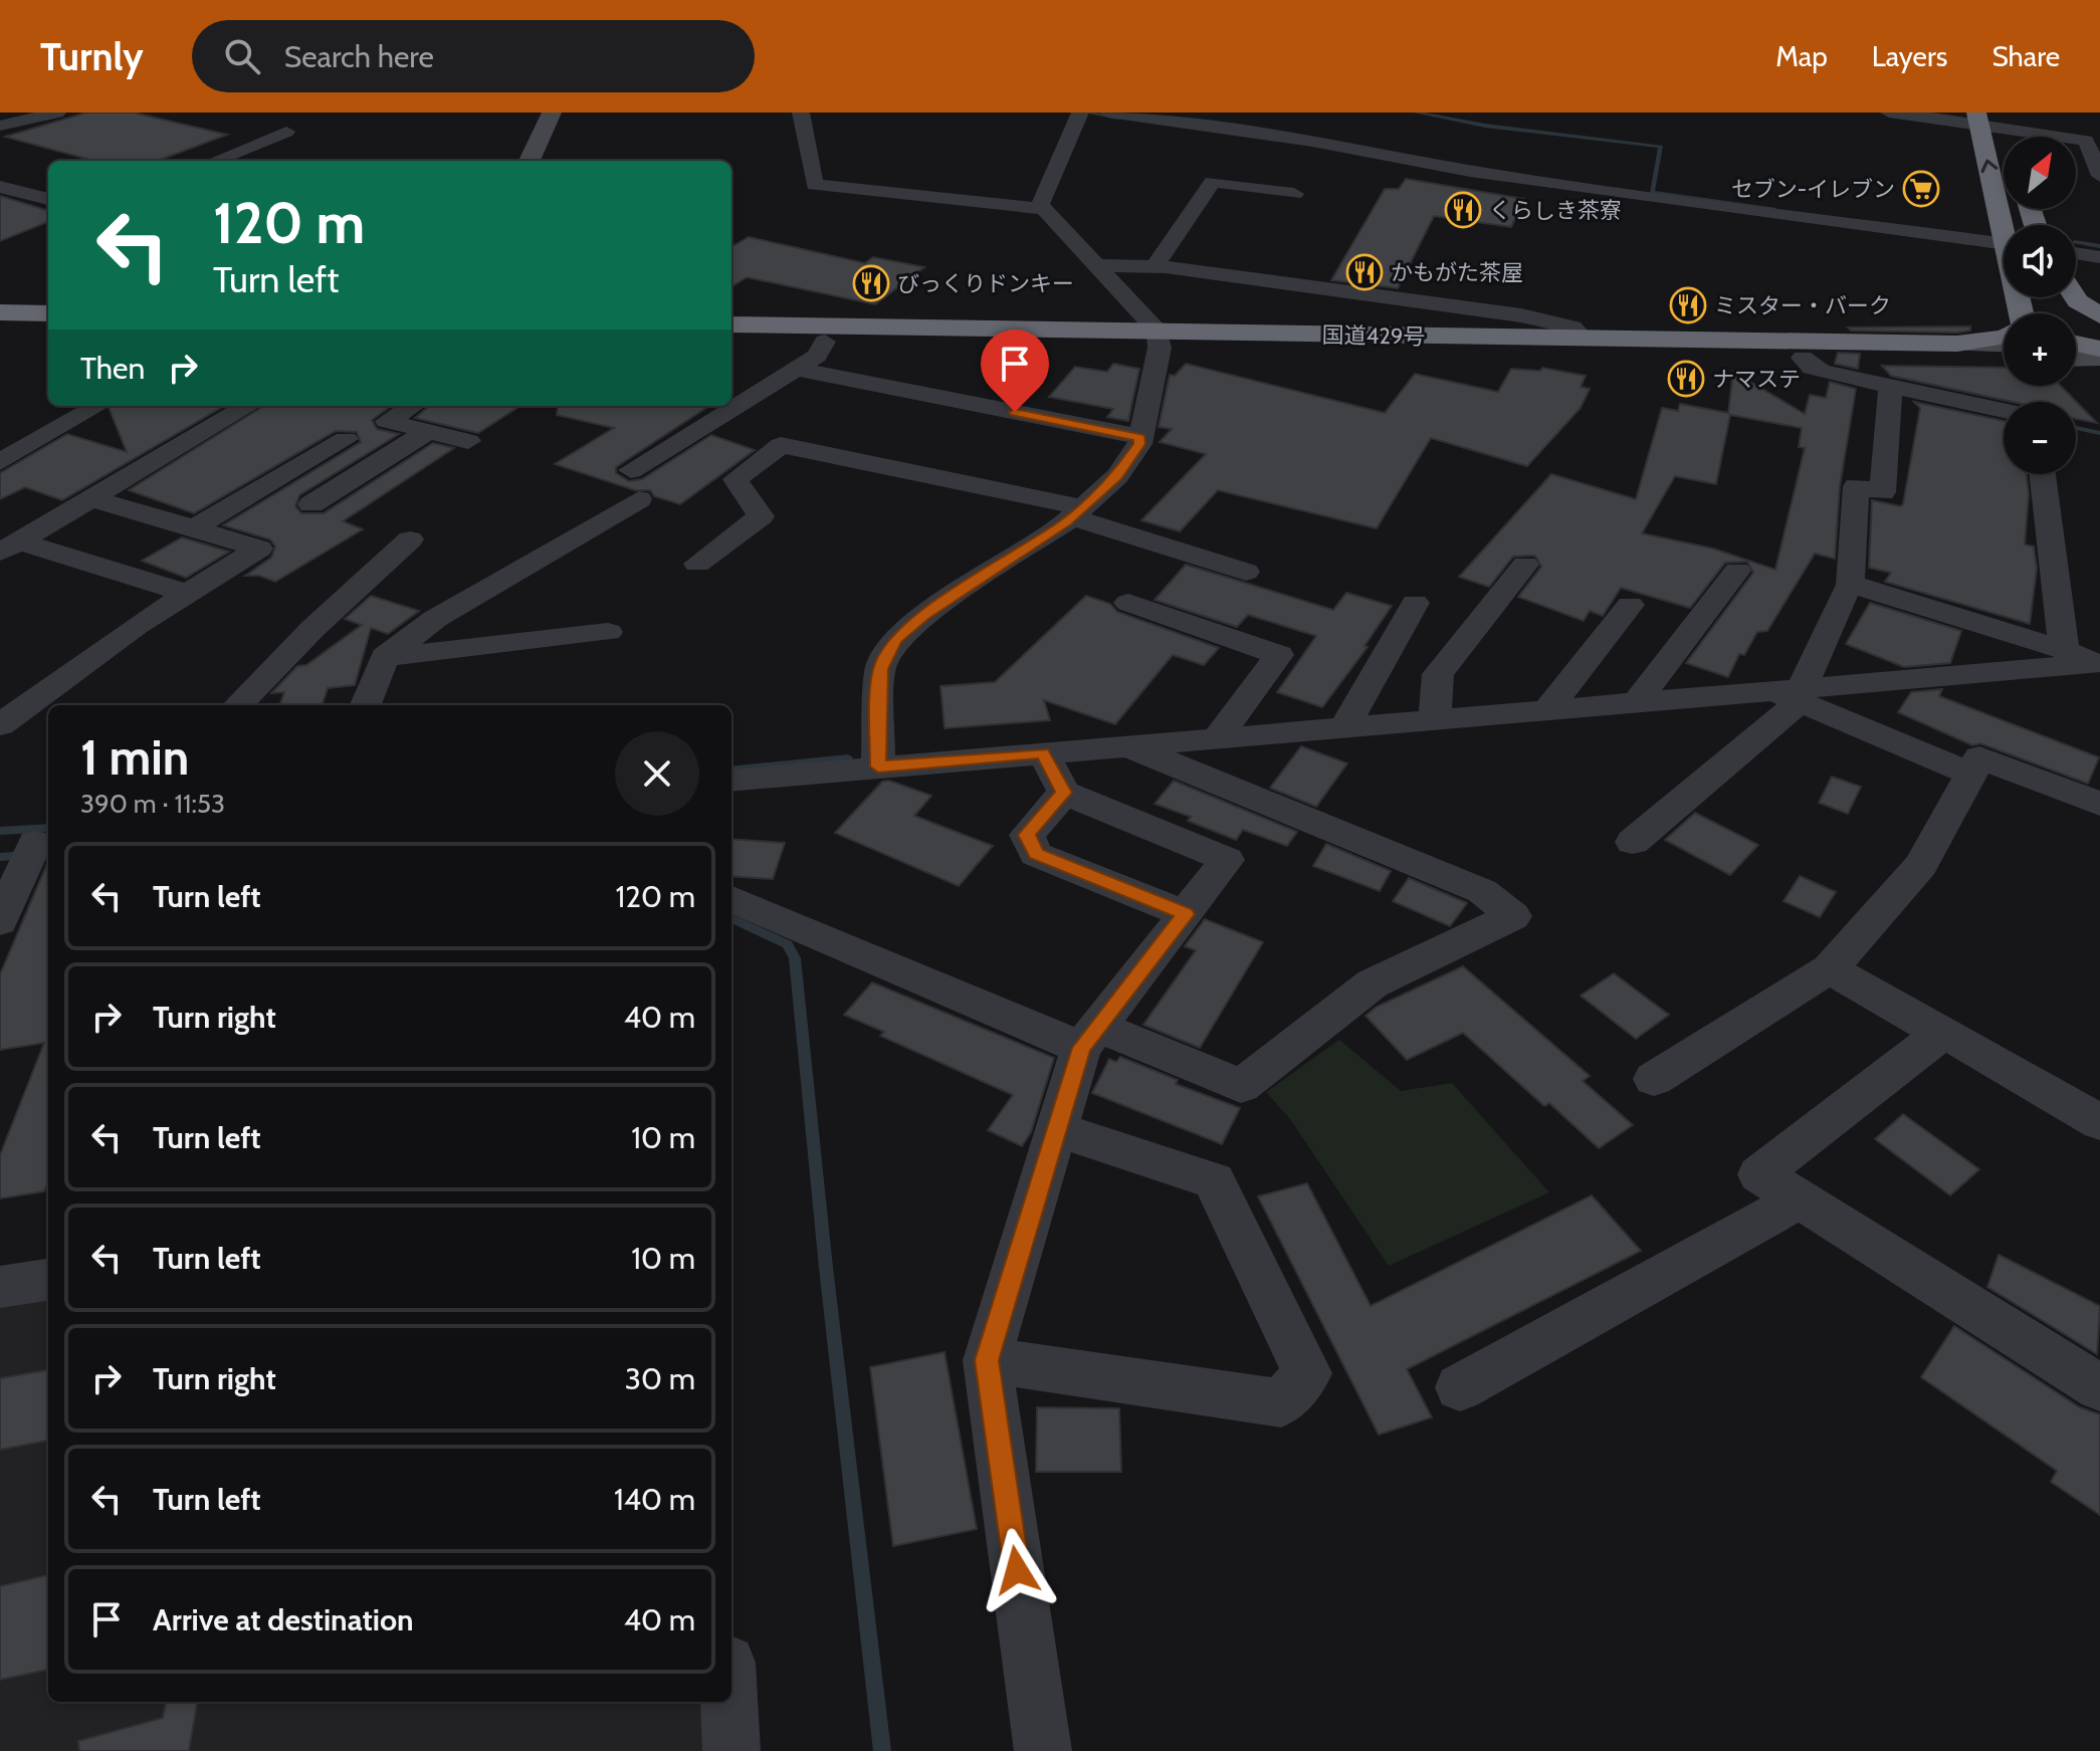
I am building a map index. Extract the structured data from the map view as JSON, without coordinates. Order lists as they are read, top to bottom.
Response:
{
  "streets": {
    "highway": ["国道429号"]
  },
  "places": {
    "supermarket": ["セブン-イレブン"],
    "restaurant": [
      "くらしき茶寮",
      "かもがた茶屋",
      "びっくりドンキー",
      "ミスター・バーク",
      "ナマステ"
    ]
  },
  "north": "top right",
  "page": {
    "header": "Turnly",
    "search": "Search here",
    "nav": ["Map", "Layers", "Share"],
    "map_buttons": ["+", "−"],
    "turn": ["120 m", "Turn left"],
    "then": "Then",
    "heading": ["1 min", "390 m · 11:53"],
    "list": [
      {
        "name": "Turn left",
        "value": "120 m"
      },
      {
        "name": "Turn right",
        "value": "40 m"
      },
      {
        "name": "Turn left",
        "value": "10 m"
      },
      {
        "name": "Turn left",
        "value": "10 m"
      },
      {
        "name": "Turn right",
        "value": "30 m"
      },
      {
        "name": "Turn left",
        "value": "140 m"
      },
      {
        "name": "Arrive at destination",
        "value": "40 m"
      }
    ]
  }
}
